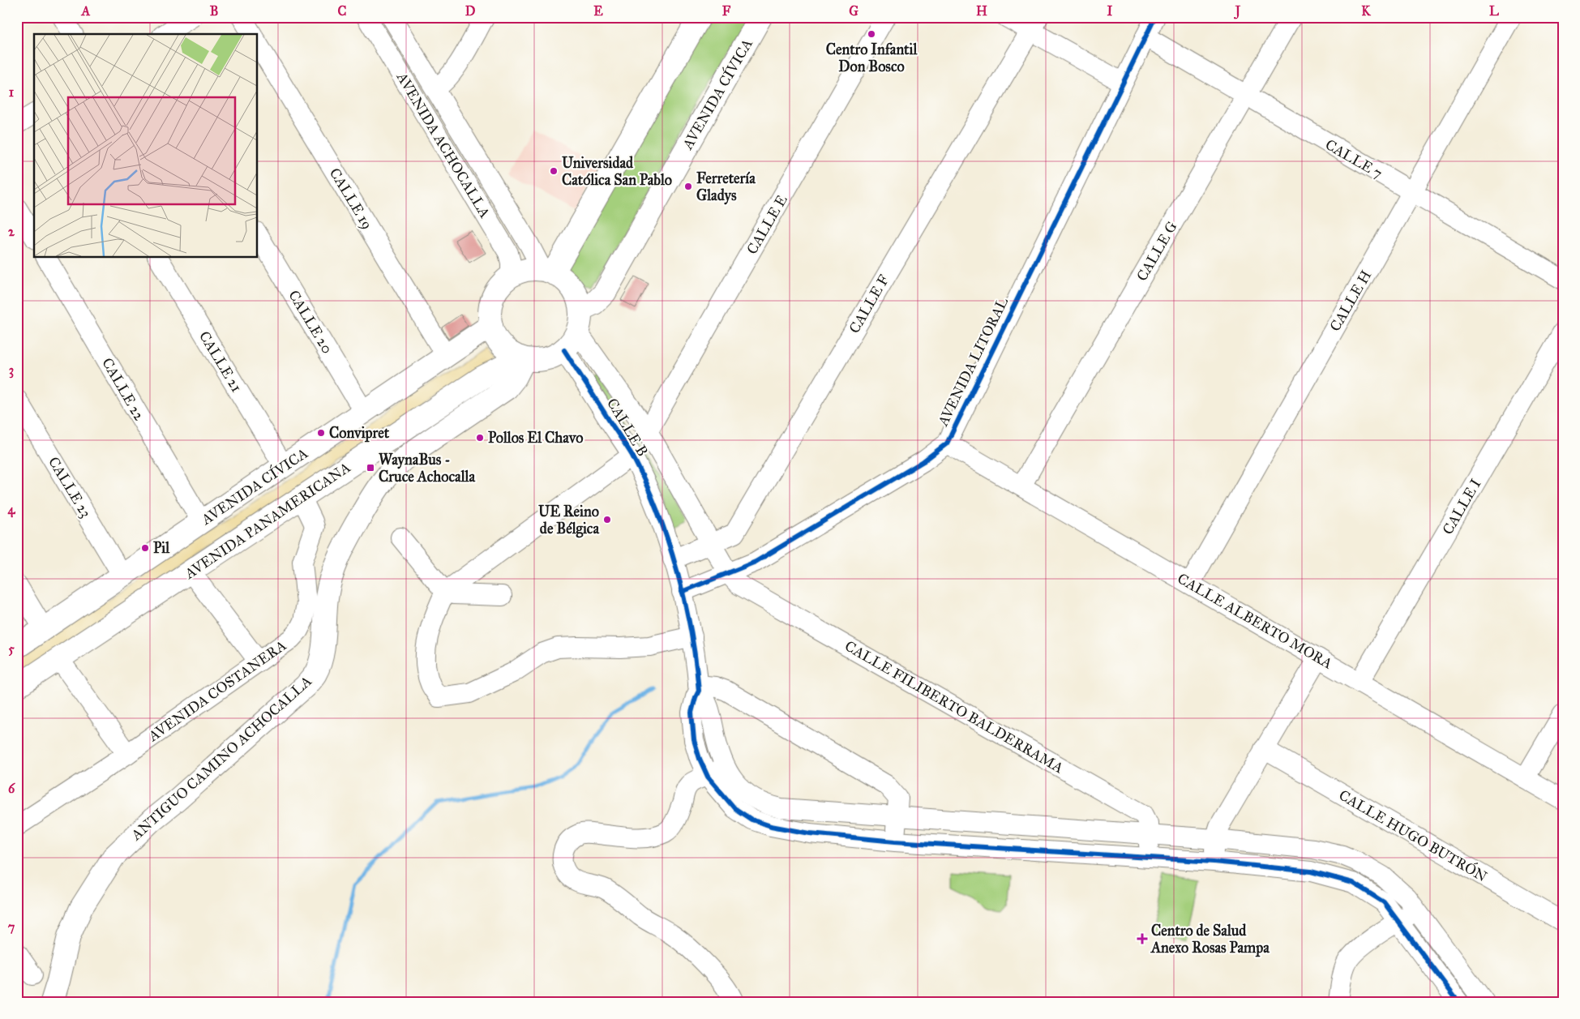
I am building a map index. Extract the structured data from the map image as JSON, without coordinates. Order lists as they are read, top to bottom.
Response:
{
  "streets": {
    "main road": ["AVENIDA CÍVICA", "AVENIDA PANAMERICANA", "ANTIGUO CAMINO ACHOCALLA"],
    "street": [
      "AVENIDA ACHOCALLA",
      "CALLE 7",
      "CALLE 19",
      "CALLE E",
      "CALLE G",
      "CALLE H",
      "CALLE F",
      "CALLE 20",
      "CALLE 21",
      "AVENIDA LITORAL",
      "CALLE 22",
      "CALLE B",
      "CALLE 23",
      "CALLE I",
      "CALLE ALBERTO MORA",
      "AVENIDA COSTANERA",
      "CALLE FILIBERTO BALDERRAMA",
      "CALLE HUGO BUTRÓN"
    ]
  },
  "crossings": [
    ["AVENIDA CÍVICA", "AVENIDA ACHOCALLA"],
    ["AVENIDA CÍVICA", "CALLE 19"],
    ["AVENIDA CÍVICA", "CALLE 20"],
    ["AVENIDA CÍVICA", "CALLE 21"],
    ["AVENIDA CÍVICA", "CALLE 22"],
    ["AVENIDA CÍVICA", "CALLE B"],
    ["AVENIDA CÍVICA", "CALLE 23"],
    ["AVENIDA CÍVICA", "AVENIDA PANAMERICANA"],
    ["AVENIDA CÍVICA", "ANTIGUO CAMINO ACHOCALLA"],
    ["AVENIDA ACHOCALLA", "CALLE B"],
    ["AVENIDA ACHOCALLA", "AVENIDA PANAMERICANA"],
    ["AVENIDA ACHOCALLA", "ANTIGUO CAMINO ACHOCALLA"],
    ["CALLE 7", "CALLE G"],
    ["CALLE 7", "CALLE H"],
    ["CALLE 7", "AVENIDA LITORAL"],
    ["CALLE E", "CALLE B"],
    ["CALLE G", "CALLE ALBERTO MORA"],
    ["CALLE H", "CALLE ALBERTO MORA"],
    ["CALLE F", "CALLE B"],
    ["AVENIDA LITORAL", "CALLE B"],
    ["AVENIDA LITORAL", "CALLE ALBERTO MORA"],
    ["AVENIDA LITORAL", "CALLE FILIBERTO BALDERRAMA"],
    ["CALLE B", "AVENIDA PANAMERICANA"],
    ["CALLE B", "CALLE FILIBERTO BALDERRAMA"],
    ["CALLE B", "ANTIGUO CAMINO ACHOCALLA"],
    ["CALLE I", "CALLE ALBERTO MORA"],
    ["AVENIDA PANAMERICANA", "AVENIDA COSTANERA"],
    ["AVENIDA PANAMERICANA", "ANTIGUO CAMINO ACHOCALLA"]
  ],
  "places": {
    "other": [
      "Centro Infantil Don Bosco",
      "Universidad Católica San Pablo",
      "Ferretería Gladys",
      "Convipret",
      "Pollos El Chavo",
      "UE Reino de Bélgica",
      "Pil"
    ],
    "transit": ["WaynaBus - Cruce Achocalla"],
    "health": ["Centro de Salud Anexo Rosas Pampa"]
  },
  "grid": {
    "columns": [
      "A",
      "B",
      "C",
      "D",
      "E",
      "F",
      "G",
      "H",
      "I",
      "J",
      "K",
      "L"
    ],
    "rows": [
      "1",
      "2",
      "3",
      "4",
      "5",
      "6",
      "7"
    ]
  }
}
